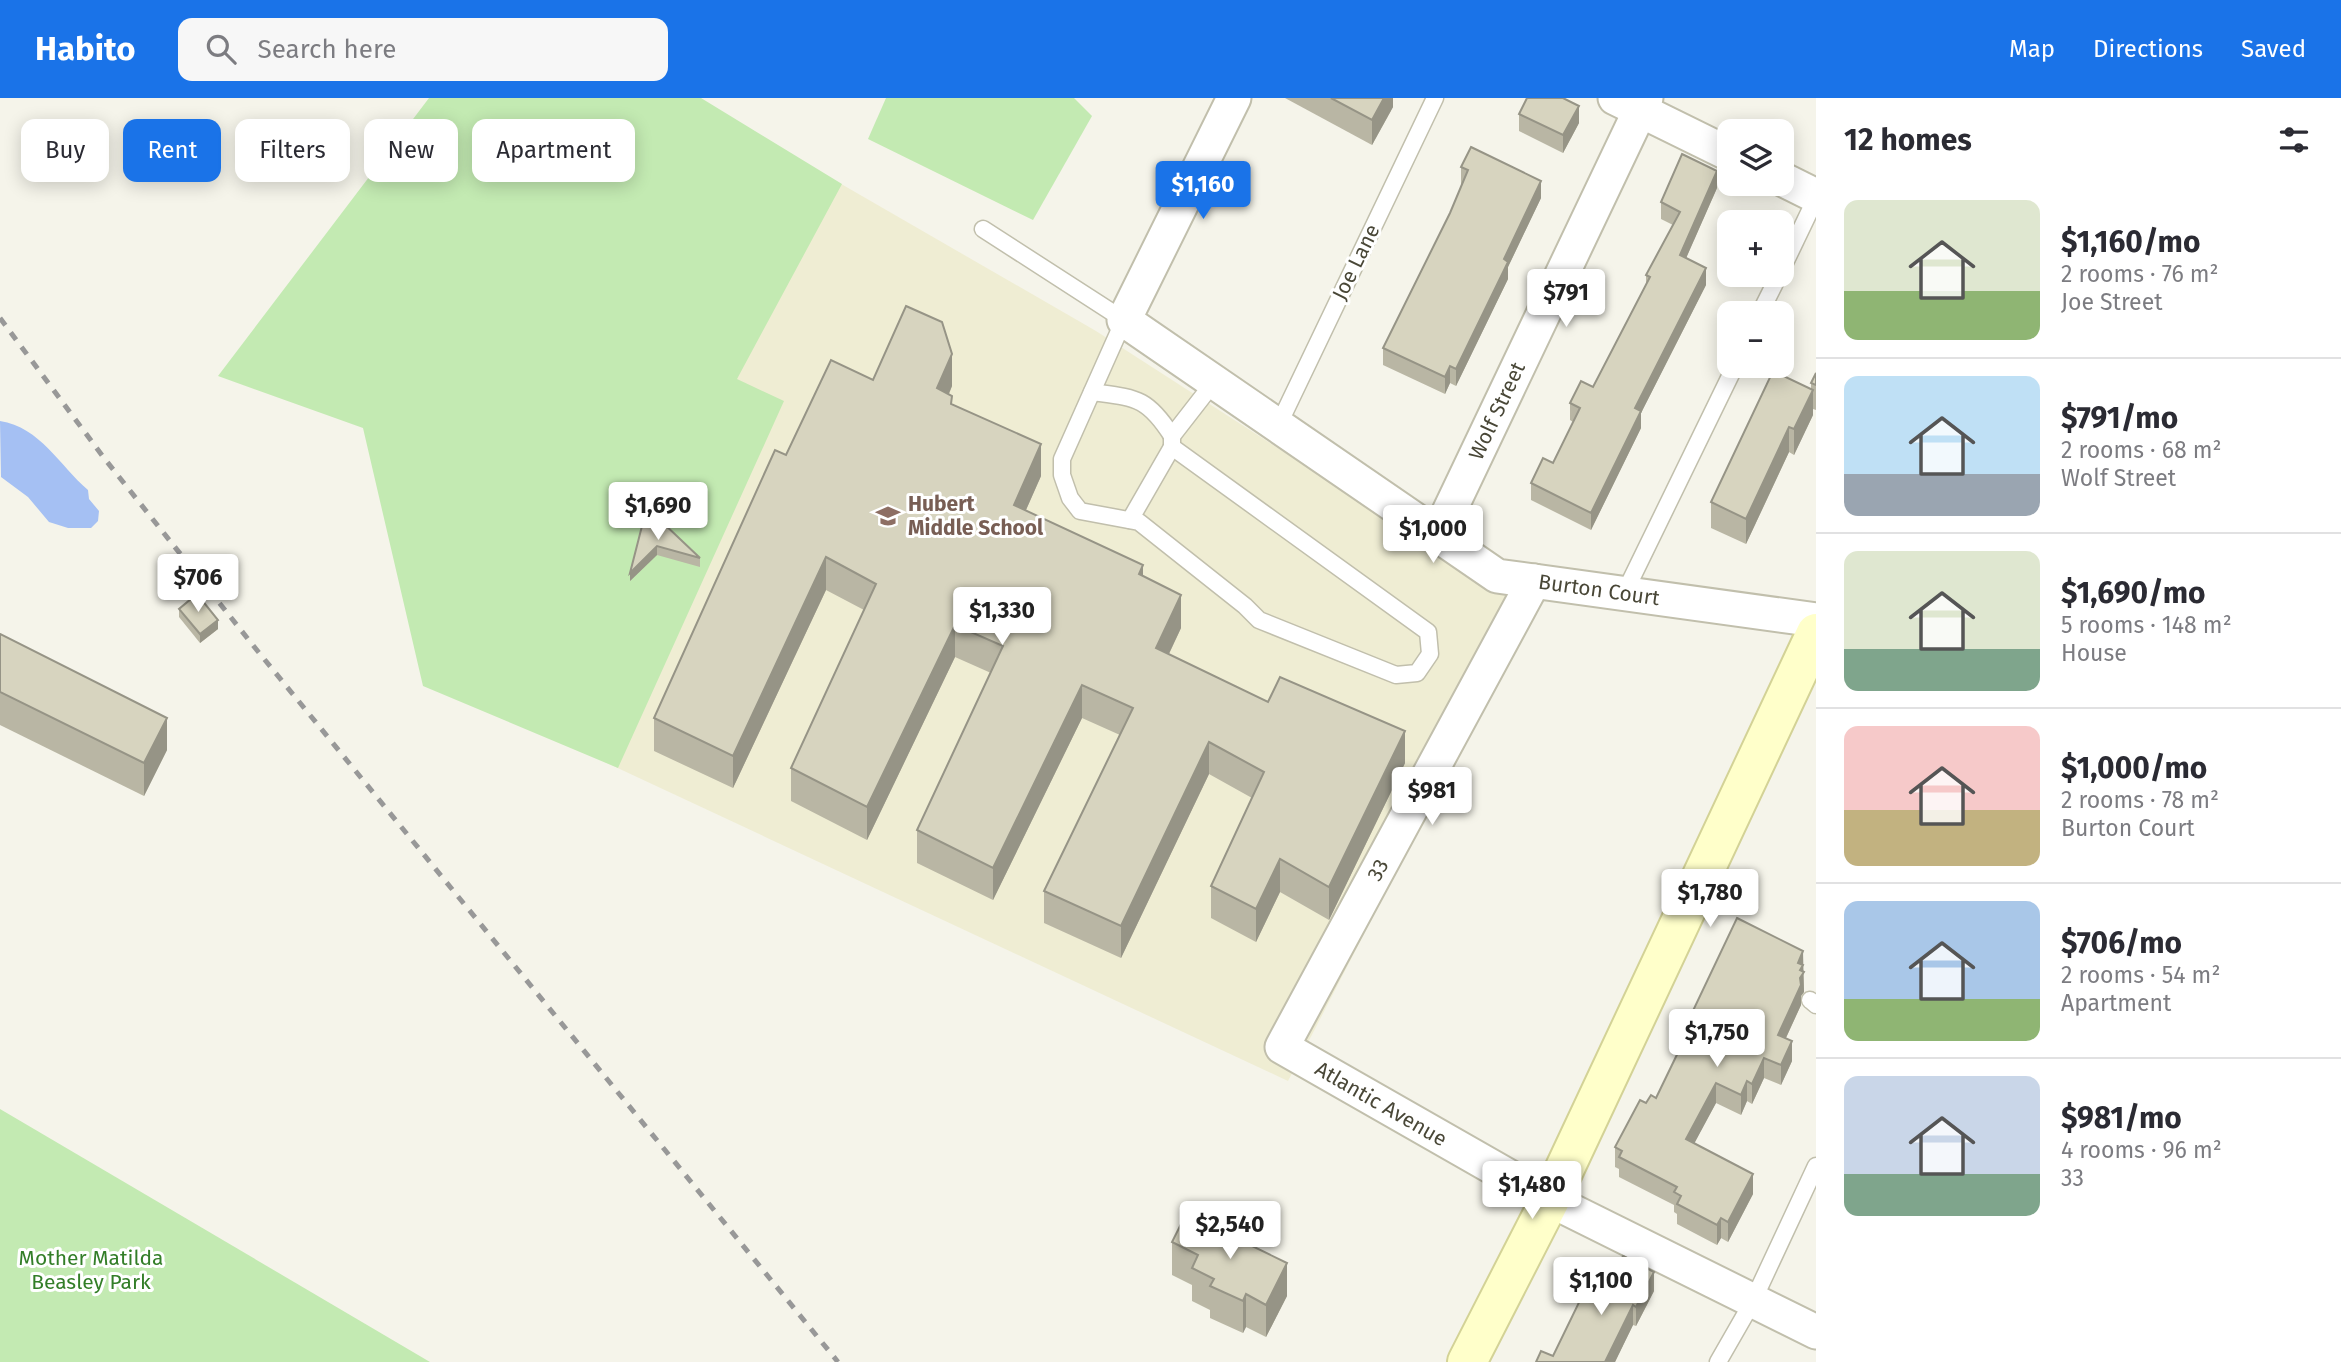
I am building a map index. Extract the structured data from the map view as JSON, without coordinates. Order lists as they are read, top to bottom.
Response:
{
  "streets": {
    "street": [
      "Wolf Street",
      "Burton Court",
      "33",
      "Atlantic Avenue"
    ],
    "lane": ["Joe Lane"]
  },
  "crossings": [
    ["Joe Lane", "Burton Court"],
    ["Wolf Street", "Burton Court"],
    ["Burton Court", "33"],
    ["33", "Atlantic Avenue"]
  ],
  "parks": ["Mother Matilda Beasley Park"],
  "places": {
    "school or university": ["Hubert Middle School"]
  },
  "page": {
    "header": "Habito",
    "search": "Search here",
    "nav": ["Map", "Directions", "Saved"],
    "heading": "12 homes",
    "map_buttons": ["+", "−"],
    "chip": [
      "Buy",
      "Rent",
      "Filters",
      "New",
      "Apartment"
    ],
    "price": [
      "$1,160",
      "$791",
      "$1,690",
      "$1,000",
      "$706",
      "$1,330",
      "$981",
      "$1,780",
      "$1,750",
      "$1,480",
      "$2,540",
      "$1,100"
    ],
    "list": [
      {
        "name": "$1,160/mo",
        "note": "2 rooms · 76 m² · Joe Street"
      },
      {
        "name": "$791/mo",
        "note": "2 rooms · 68 m² · Wolf Street"
      },
      {
        "name": "$1,690/mo",
        "note": "5 rooms · 148 m² · House"
      },
      {
        "name": "$1,000/mo",
        "note": "2 rooms · 78 m² · Burton Court"
      },
      {
        "name": "$706/mo",
        "note": "2 rooms · 54 m² · Apartment"
      },
      {
        "name": "$981/mo",
        "note": "4 rooms · 96 m² · 33"
      }
    ]
  }
}
